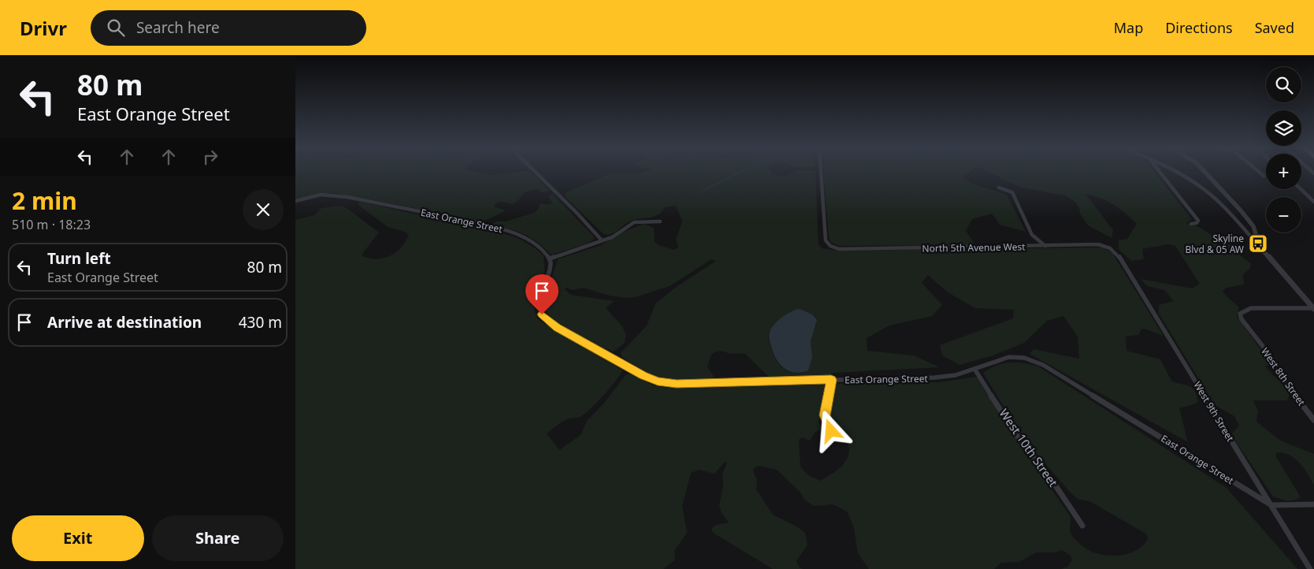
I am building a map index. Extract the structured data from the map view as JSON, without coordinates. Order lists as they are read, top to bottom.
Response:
{
  "streets": {
    "street": [
      "East Orange Street",
      "North 5th Avenue West",
      "West 8th Street",
      "West 9th Street",
      "West 10th Street"
    ]
  },
  "crossings": [
    ["East Orange Street", "West 9th Street"],
    ["East Orange Street", "West 10th Street"],
    ["North 5th Avenue West", "West 9th Street"]
  ],
  "places": {
    "bus stop": ["Skyline Blvd & 05 AW"]
  },
  "page": {
    "header": "Drivr",
    "search": "Search here",
    "nav": ["Map", "Directions", "Saved"],
    "turn": ["80 m", "East Orange Street"],
    "map_buttons": ["+", "−"],
    "heading": ["2 min", "510 m · 18:23"],
    "list": [
      {
        "name": "Turn left",
        "note": "East Orange Street",
        "value": "80 m"
      },
      {
        "name": "Arrive at destination",
        "value": "430 m"
      }
    ],
    "buttons": ["Exit", "Share"]
  }
}
